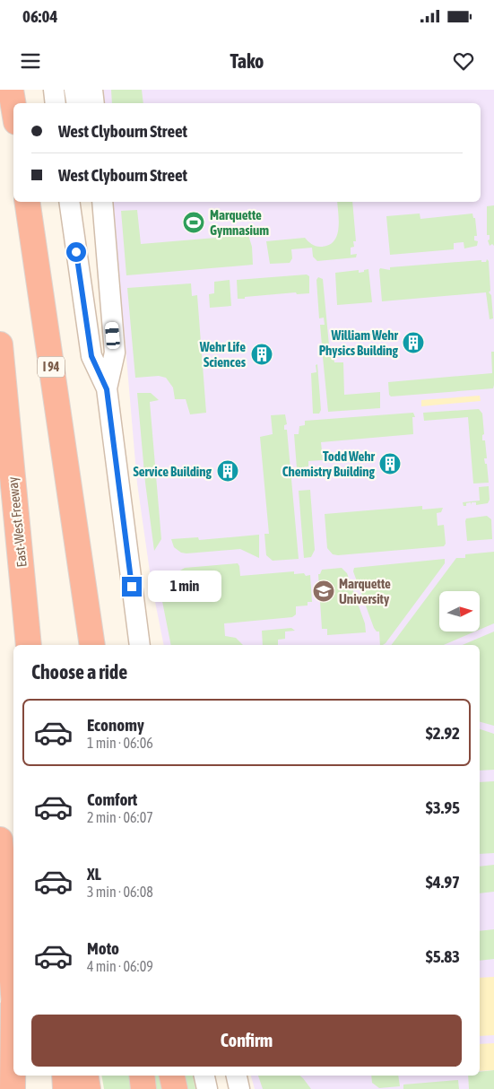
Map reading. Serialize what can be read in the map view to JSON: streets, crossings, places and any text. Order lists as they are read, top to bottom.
{
  "streets": {
    "highway": ["I 94", "East-West Freeway"]
  },
  "places": {
    "sports": ["Marquette Gymnasium"],
    "building": [
      "William Wehr Physics Building",
      "Wehr Life Sciences",
      "Todd Wehr Chemistry Building",
      "Service Building"
    ],
    "school or university": ["Marquette University"]
  },
  "north": "right",
  "page": {
    "status": "06:04",
    "header": "Tako",
    "banner": ["West Clybourn Street", "West Clybourn Street"],
    "bubble": "1 min",
    "heading": "Choose a ride",
    "list": [
      {
        "name": "Economy",
        "note": "1 min · 06:06",
        "value": "$2.92"
      },
      {
        "name": "Comfort",
        "note": "2 min · 06:07",
        "value": "$3.95"
      },
      {
        "name": "XL",
        "note": "3 min · 06:08",
        "value": "$4.97"
      },
      {
        "name": "Moto",
        "note": "4 min · 06:09",
        "value": "$5.83"
      }
    ],
    "buttons": "Confirm"
  }
}
